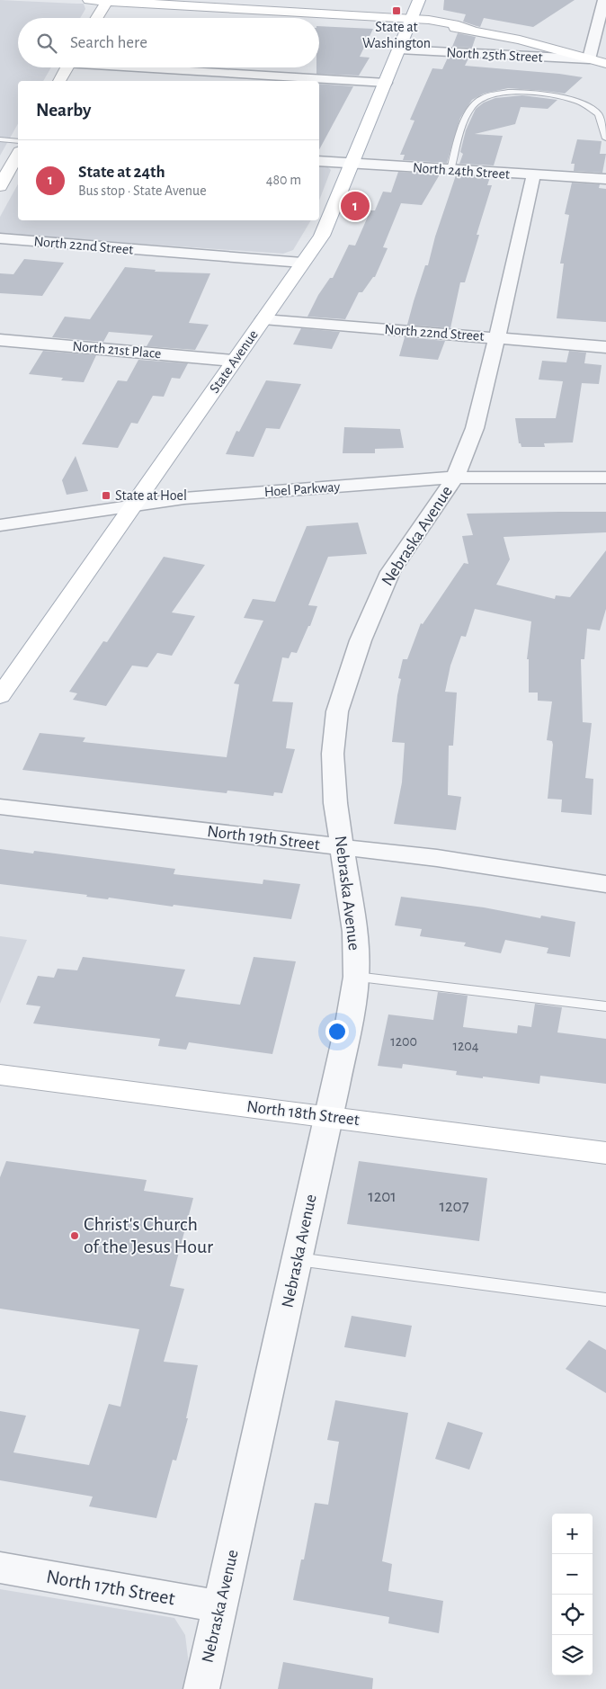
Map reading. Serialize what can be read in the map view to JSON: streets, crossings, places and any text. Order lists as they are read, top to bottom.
{
  "streets": {
    "main road": ["State Avenue", "North 18th Street"],
    "street": [
      "North 25th Street",
      "North 24th Street",
      "North 22nd Street",
      "North 21st Place",
      "Hoel Parkway",
      "Nebraska Avenue",
      "North 19th Street",
      "North 17th Street"
    ]
  },
  "crossings": [
    ["North 25th Street", "State Avenue"],
    ["North 24th Street", "State Avenue"],
    ["North 24th Street", "Nebraska Avenue"],
    ["North 22nd Street", "State Avenue"],
    ["North 22nd Street", "Nebraska Avenue"],
    ["North 21st Place", "State Avenue"],
    ["State Avenue", "Hoel Parkway"],
    ["Hoel Parkway", "Nebraska Avenue"],
    ["Nebraska Avenue", "North 19th Street"],
    ["Nebraska Avenue", "North 18th Street"],
    ["Nebraska Avenue", "North 17th Street"]
  ],
  "places": {
    "transit": ["State at Washington", "State at Hoel"],
    "other": ["Christ's Church of the Jesus Hour"]
  },
  "house_numbers": [
    "1200",
    "1204",
    "1201",
    "1207"
  ],
  "page": {
    "search": "Search here",
    "heading": "Nearby",
    "list": [
      {
        "mark": "1",
        "name": "State at 24th",
        "note": "Bus stop · State Avenue",
        "value": "480 m"
      }
    ],
    "pins": "1",
    "map_buttons": ["+", "−"]
  }
}
